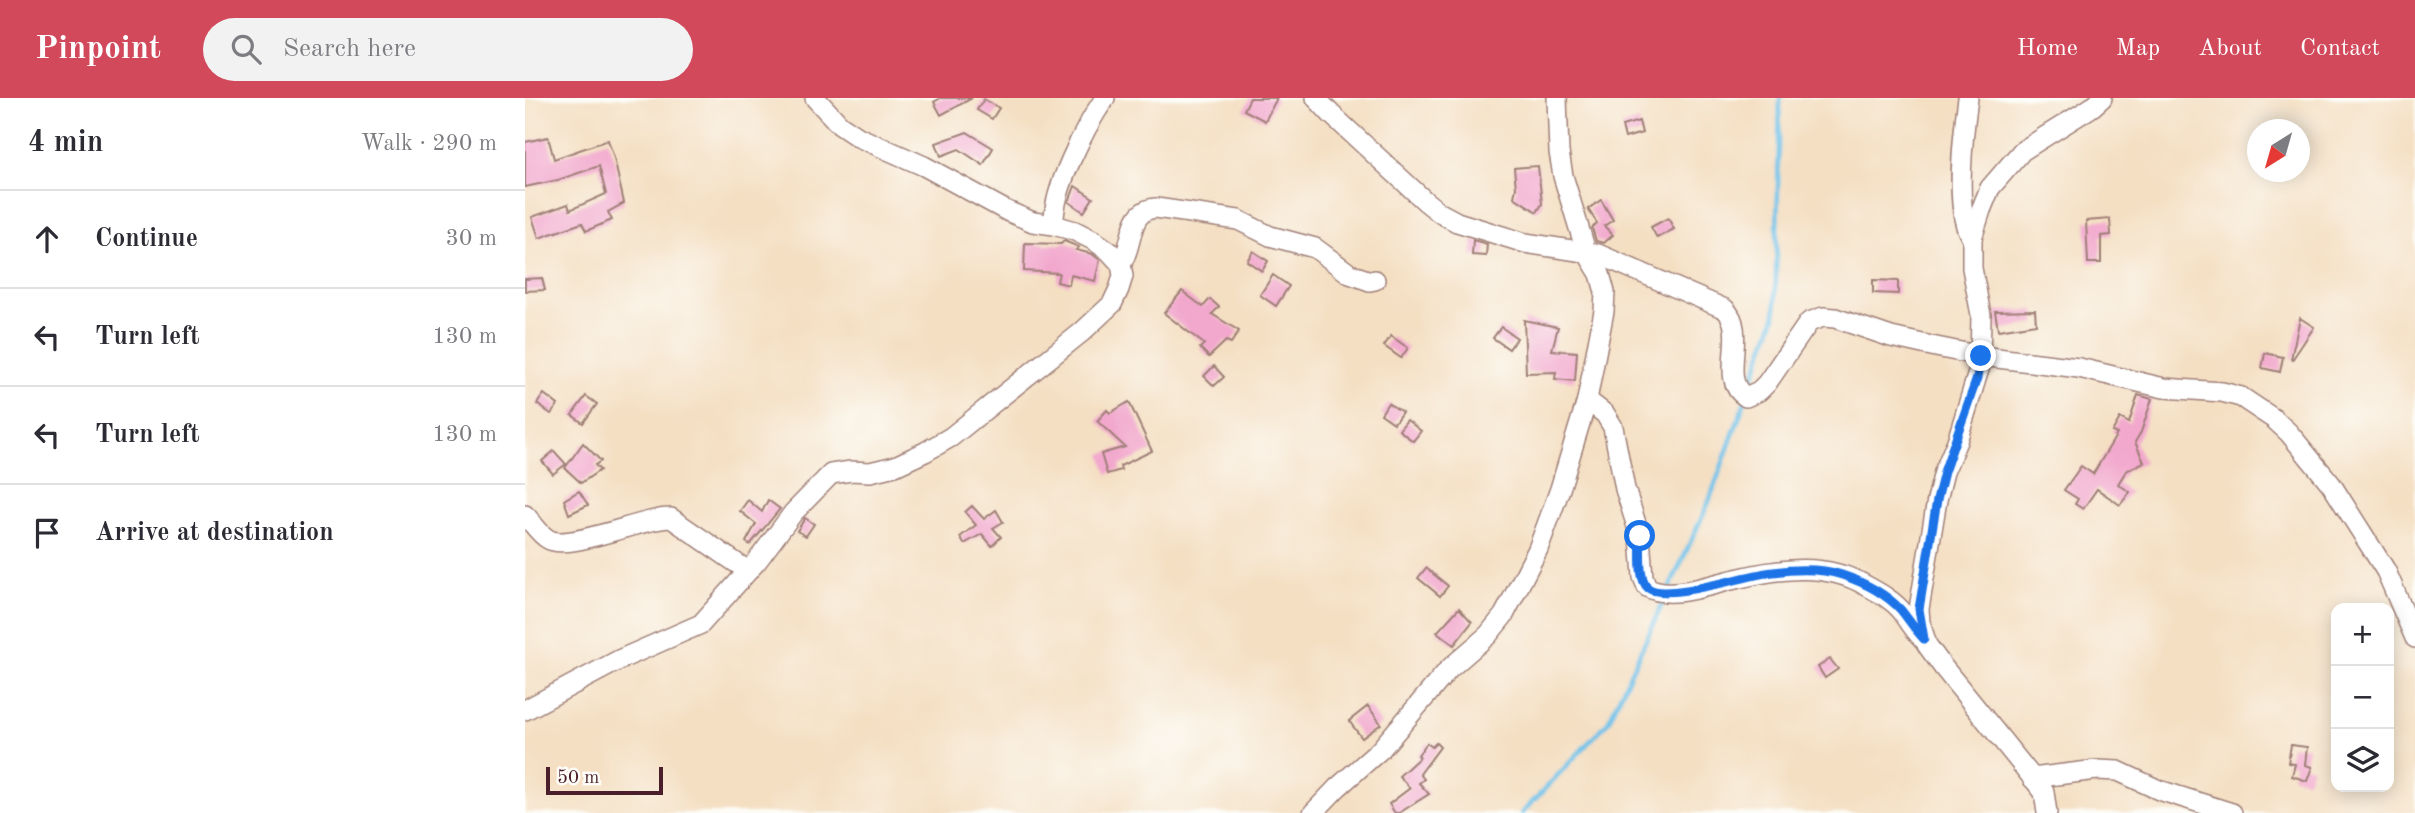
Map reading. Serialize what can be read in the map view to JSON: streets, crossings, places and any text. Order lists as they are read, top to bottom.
{
  "scale_bar": "50 m",
  "north": "bottom left",
  "page": {
    "header": "Pinpoint",
    "search": "Search here",
    "nav": [
      "Home",
      "Map",
      "About",
      "Contact"
    ],
    "heading": ["4 min", "Walk · 290 m"],
    "list": [
      ["Continue", "30 m"],
      ["Turn left", "130 m"],
      ["Turn left", "130 m"],
      "Arrive at destination"
    ],
    "map_buttons": ["+", "−"],
    "scale": "50 m"
  }
}
